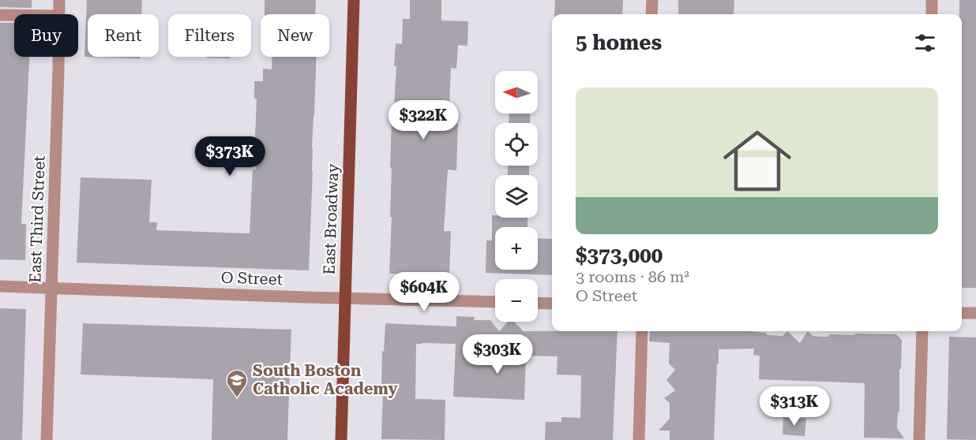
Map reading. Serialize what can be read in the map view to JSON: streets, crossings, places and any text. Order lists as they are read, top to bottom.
{
  "streets": {
    "main road": ["East Broadway"],
    "street": ["East Third Street", "O Street"]
  },
  "crossings": [
    ["East Third Street", "O Street"],
    ["East Broadway", "O Street"]
  ],
  "places": {
    "school or university": ["South Boston Catholic Academy"]
  },
  "north": "left",
  "page": {
    "chip": [
      "Buy",
      "Rent",
      "Filters",
      "New"
    ],
    "heading": "5 homes",
    "map_buttons": ["+", "−"],
    "list": [
      {
        "name": "$373,000",
        "note": "3 rooms · 86 m² · O Street"
      }
    ],
    "price": [
      "$322K",
      "$373K",
      "$604K",
      "$303K",
      "$313K"
    ]
  }
}
